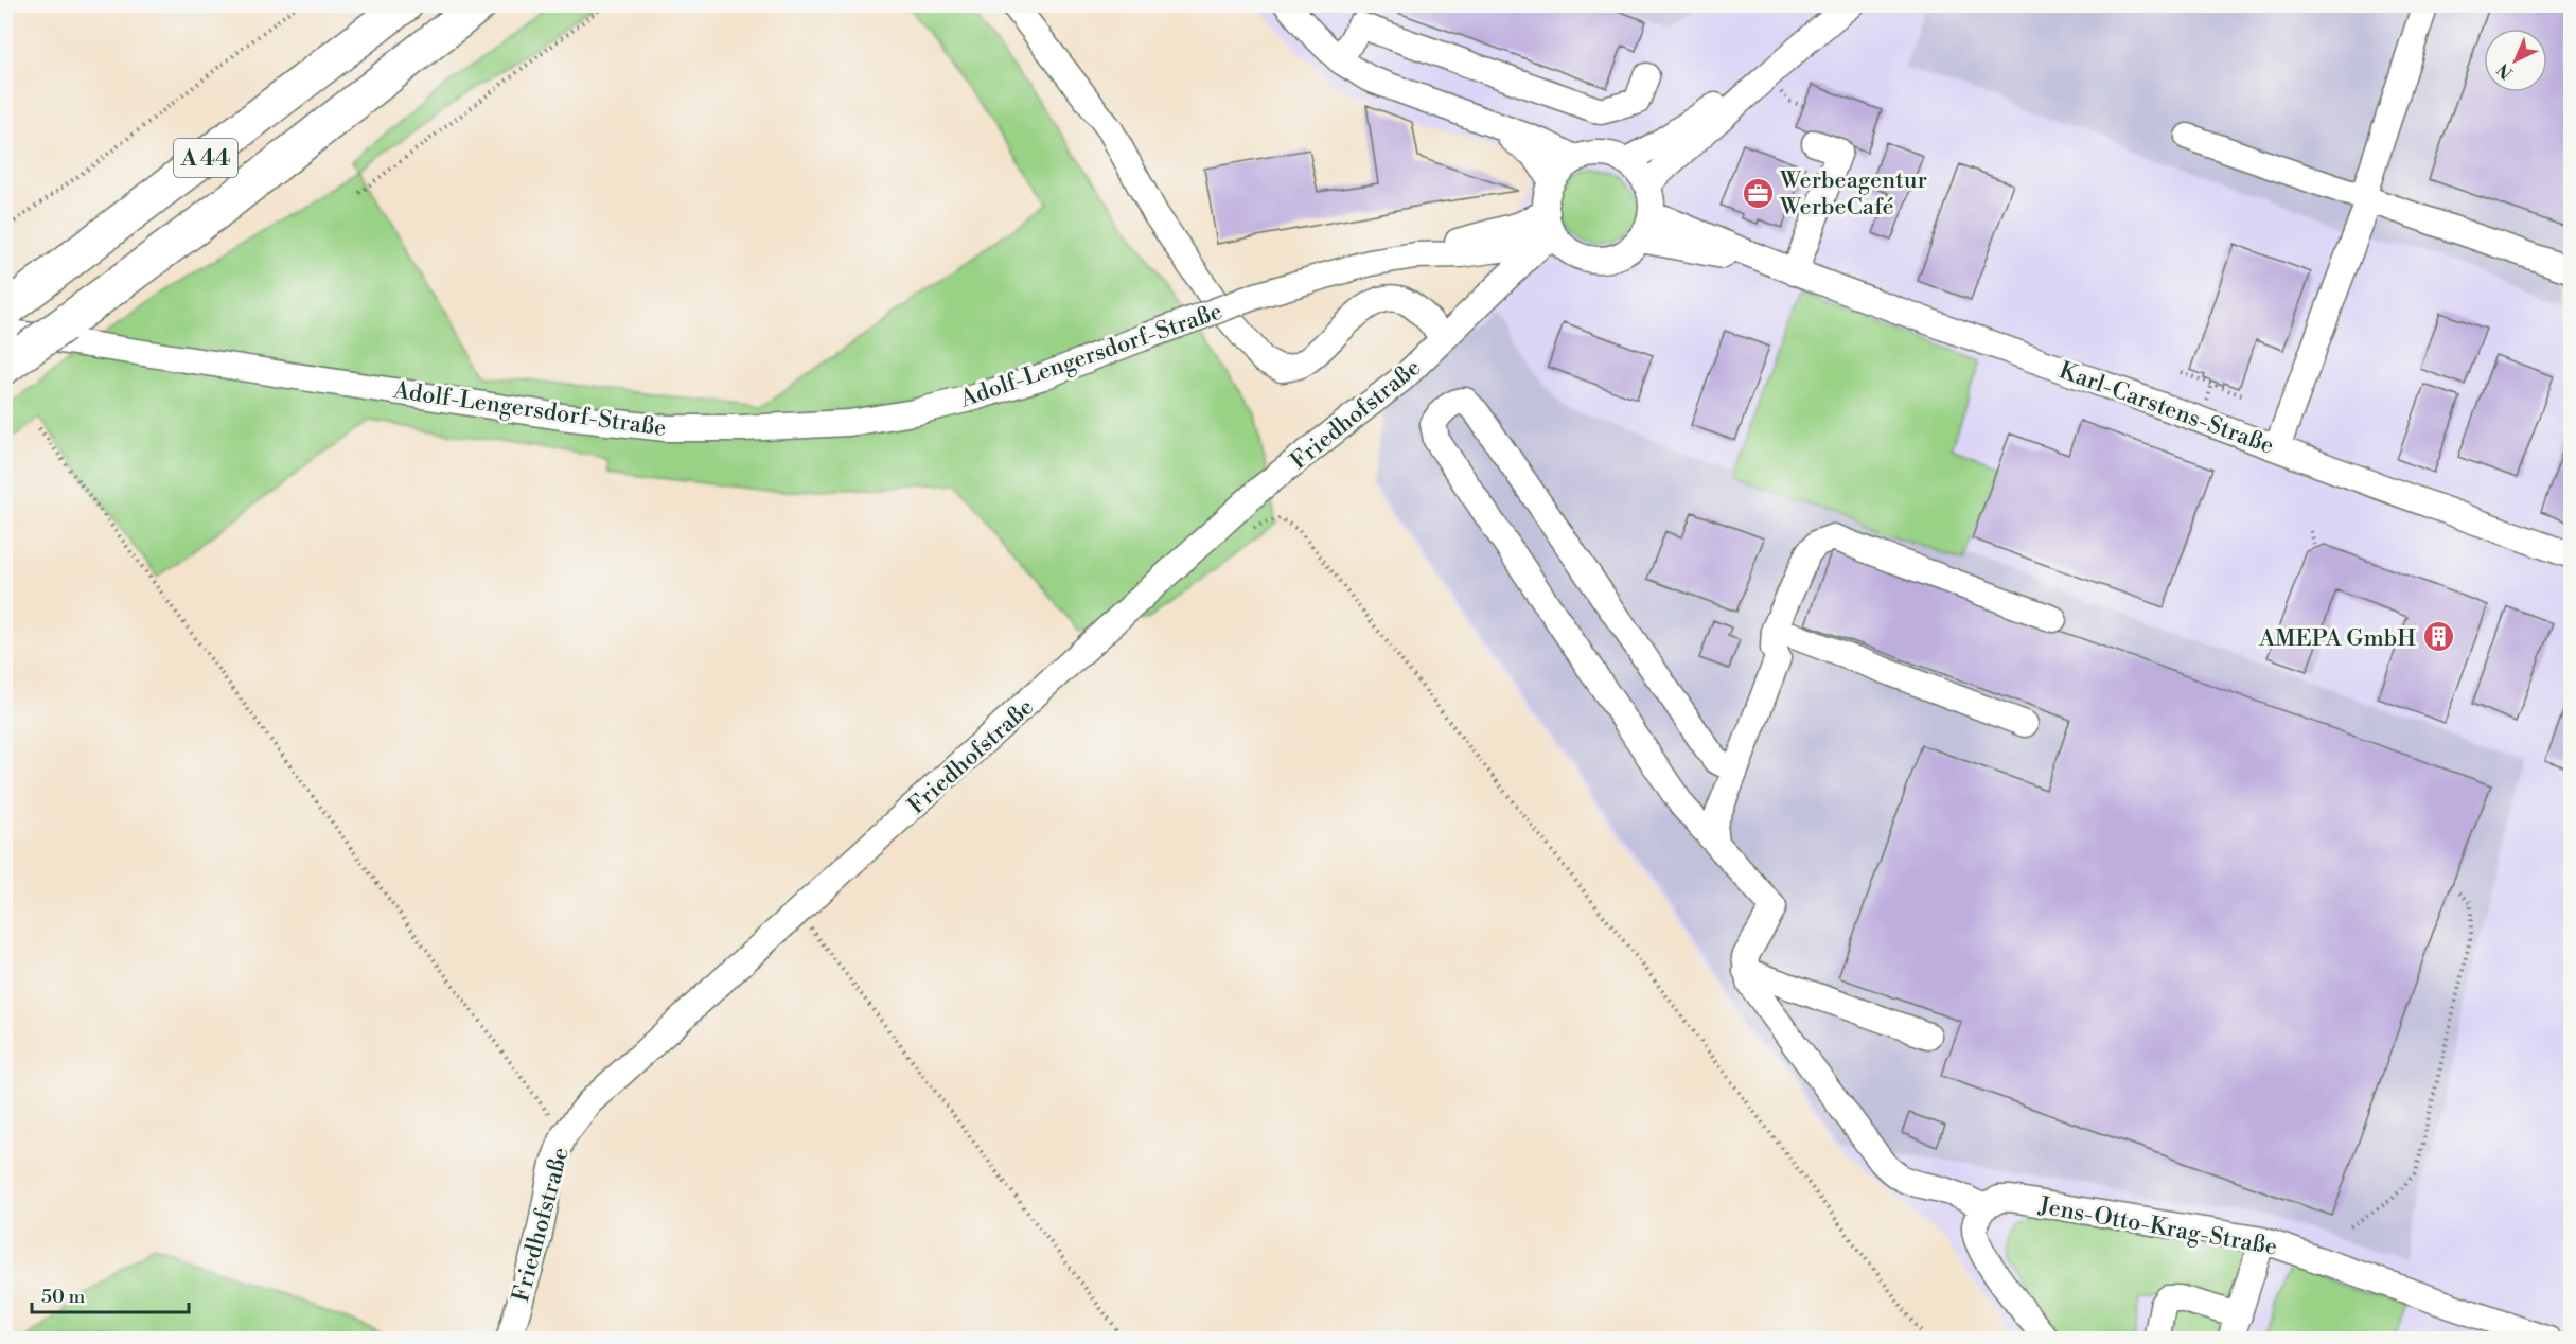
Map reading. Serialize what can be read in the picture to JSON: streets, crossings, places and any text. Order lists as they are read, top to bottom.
{
  "streets": {
    "highway": ["A 44"],
    "street": [
      "Adolf-Lengersdorf-Straße",
      "Karl-Carstens-Straße",
      "Friedhofstraße",
      "Jens-Otto-Krag-Straße"
    ]
  },
  "crossings": [
    ["A 44", "Adolf-Lengersdorf-Straße"],
    ["Adolf-Lengersdorf-Straße", "Karl-Carstens-Straße"],
    ["Adolf-Lengersdorf-Straße", "Friedhofstraße"],
    ["Karl-Carstens-Straße", "Friedhofstraße"]
  ],
  "places": {
    "office": ["Werbeagentur WerbeCafé"],
    "building": ["AMEPA GmbH"]
  },
  "scale_bar": "50 m",
  "north": "bottom left"
}
